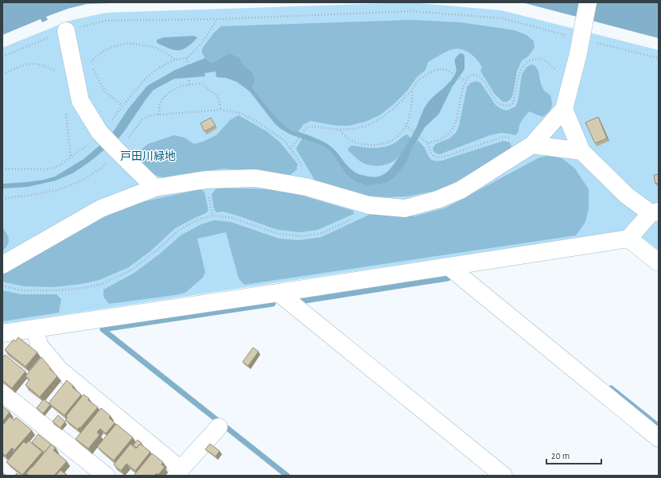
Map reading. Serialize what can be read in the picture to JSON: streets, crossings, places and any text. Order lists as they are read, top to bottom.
{
  "parks": ["戸田川緑地"],
  "scale_bar": "20 m"
}
